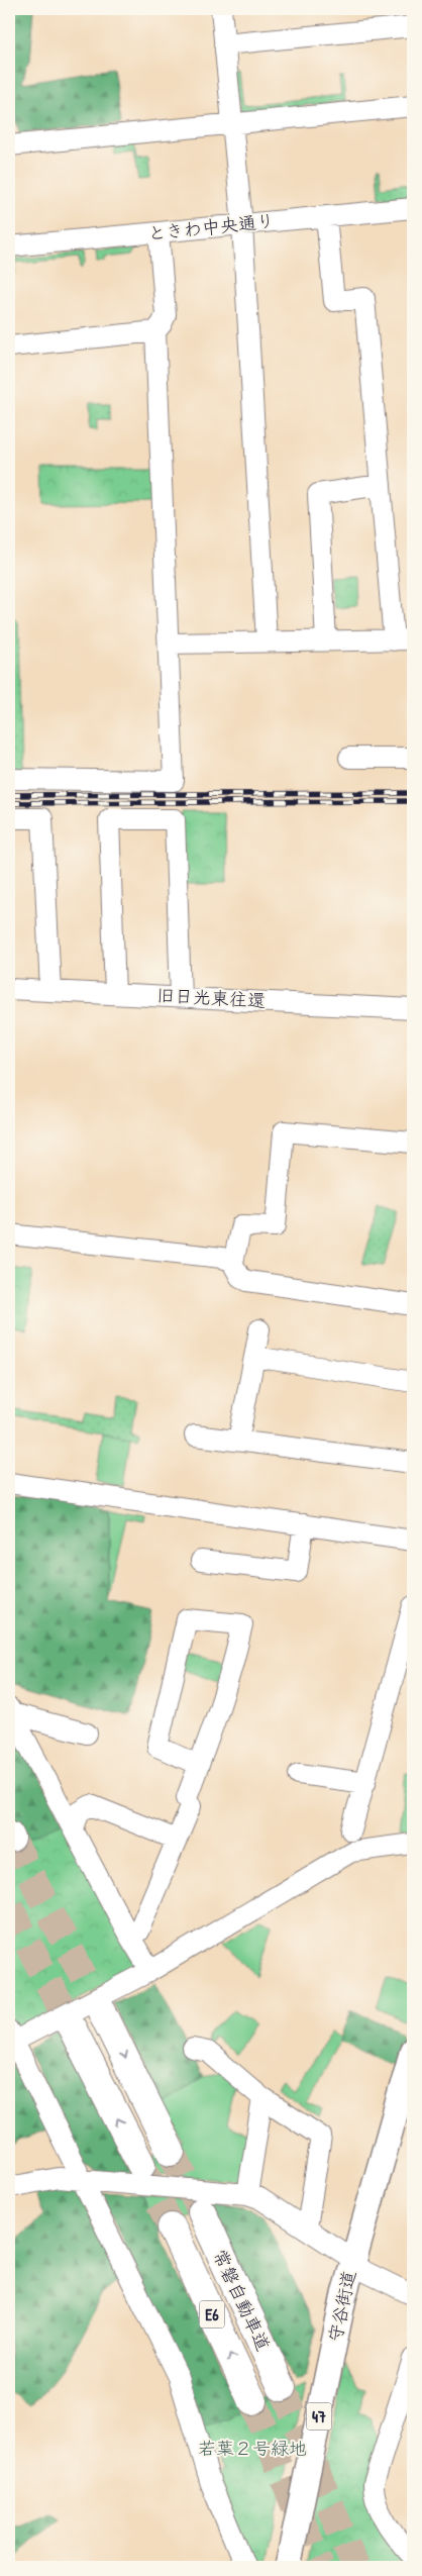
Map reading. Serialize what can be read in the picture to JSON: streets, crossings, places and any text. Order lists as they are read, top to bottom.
{
  "streets": {
    "highway": ["常磐自動車道", "E6"],
    "main road": ["守谷街道", "47"],
    "street": ["ときわ中央通り", "旧日光東往還"]
  },
  "parks": ["若葉２号緑地"]
}
